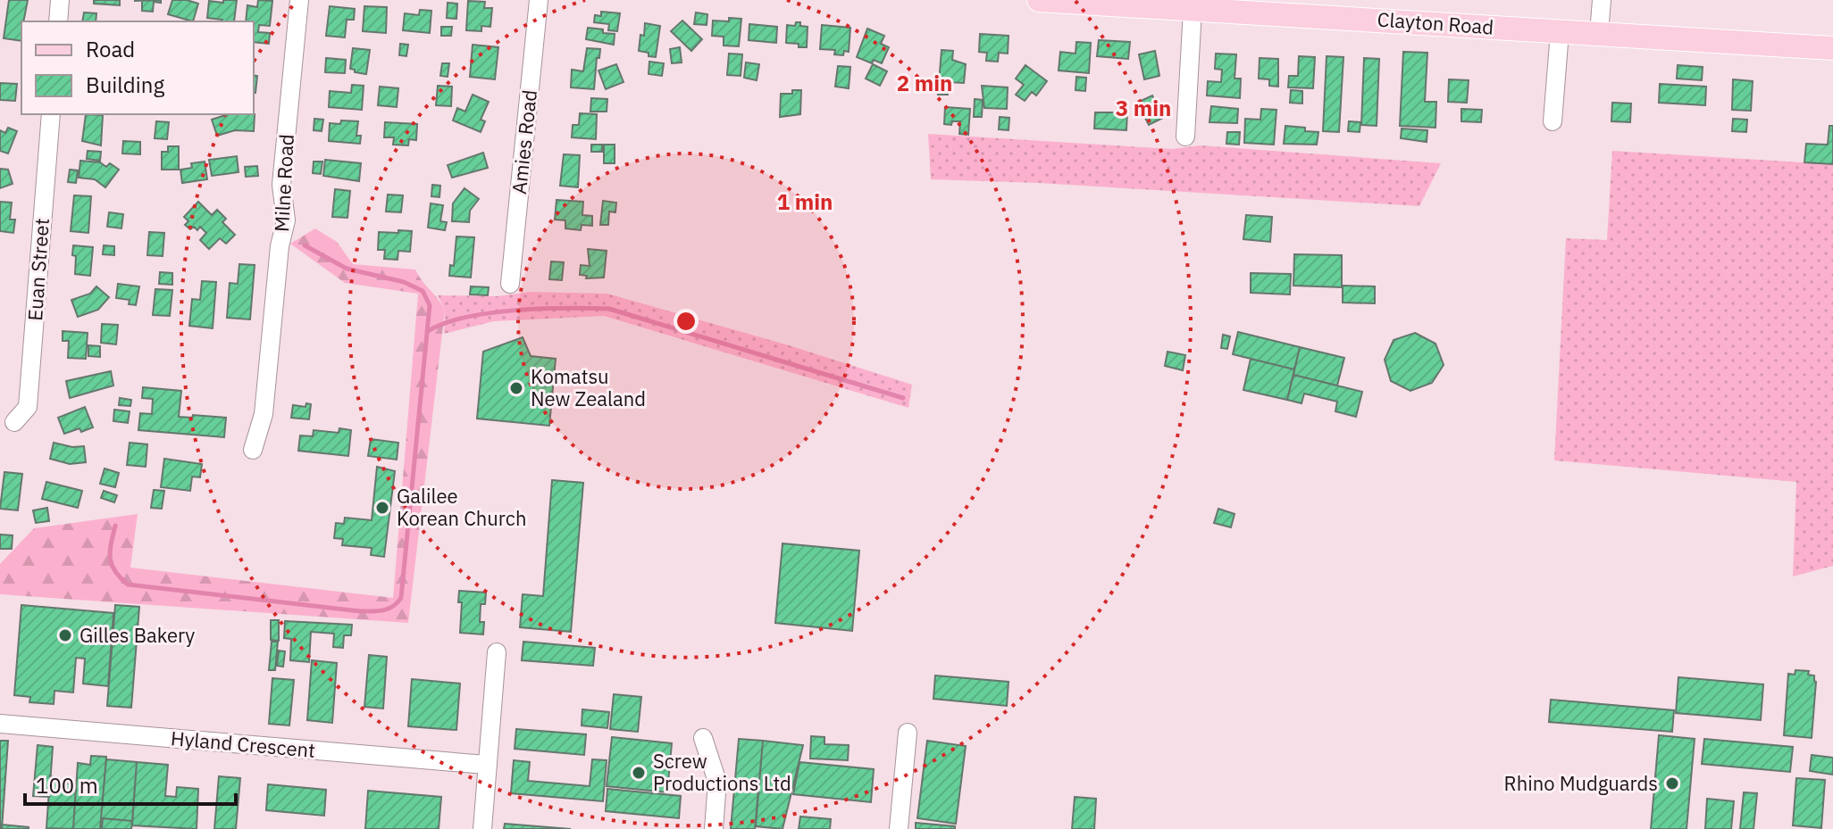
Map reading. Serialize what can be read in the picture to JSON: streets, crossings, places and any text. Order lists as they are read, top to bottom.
{
  "streets": {
    "main road": ["Clayton Road"],
    "street": [
      "Amies Road",
      "Milne Road",
      "Euan Street",
      "Hyland Crescent"
    ]
  },
  "places": [
    "Komatsu New Zealand",
    "Galilee Korean Church",
    "Gilles Bakery",
    "Screw Productions Ltd",
    "Rhino Mudguards"
  ],
  "legend": ["Road", "Building"],
  "scale_bar": "100 m",
  "rings": ["2 min", "3 min", "1 min"]
}
